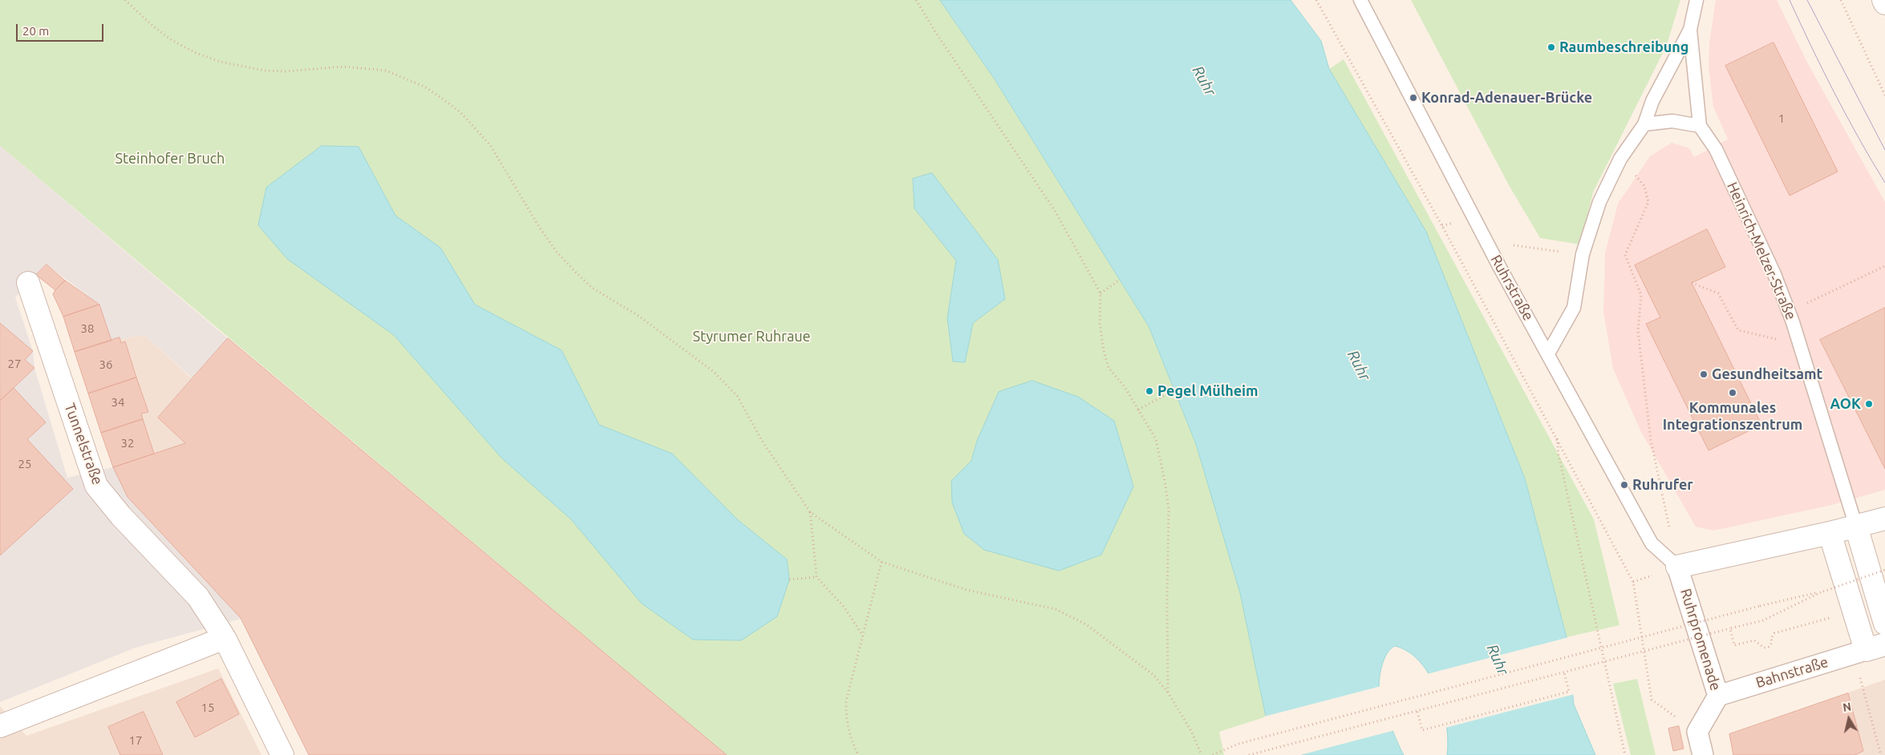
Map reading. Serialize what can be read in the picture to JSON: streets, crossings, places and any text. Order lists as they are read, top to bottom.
{
  "streets": {
    "street": ["Tunnelstraße", "Ruhrpromenade", "Bahnstraße"],
    "lane": ["Heinrich-Melzer-Straße", "Ruhrstraße"]
  },
  "crossings": [
    ["Ruhrstraße", "Ruhrpromenade"],
    ["Ruhrpromenade", "Bahnstraße"]
  ],
  "water": ["Ruhr"],
  "parks": ["Steinhofer Bruch", "Styrumer Ruhraue"],
  "places": [
    "Raumbeschreibung",
    "Konrad-Adenauer-Brücke",
    "Gesundheitsamt",
    "Pegel Mülheim",
    "Kommunales Integrationszentrum",
    "AOK",
    "Ruhrufer"
  ],
  "house_numbers": [
    "1",
    "38",
    "27",
    "36",
    "34",
    "32",
    "25",
    "15",
    "17"
  ],
  "scale_bar": "20 m",
  "north": "top"
}
